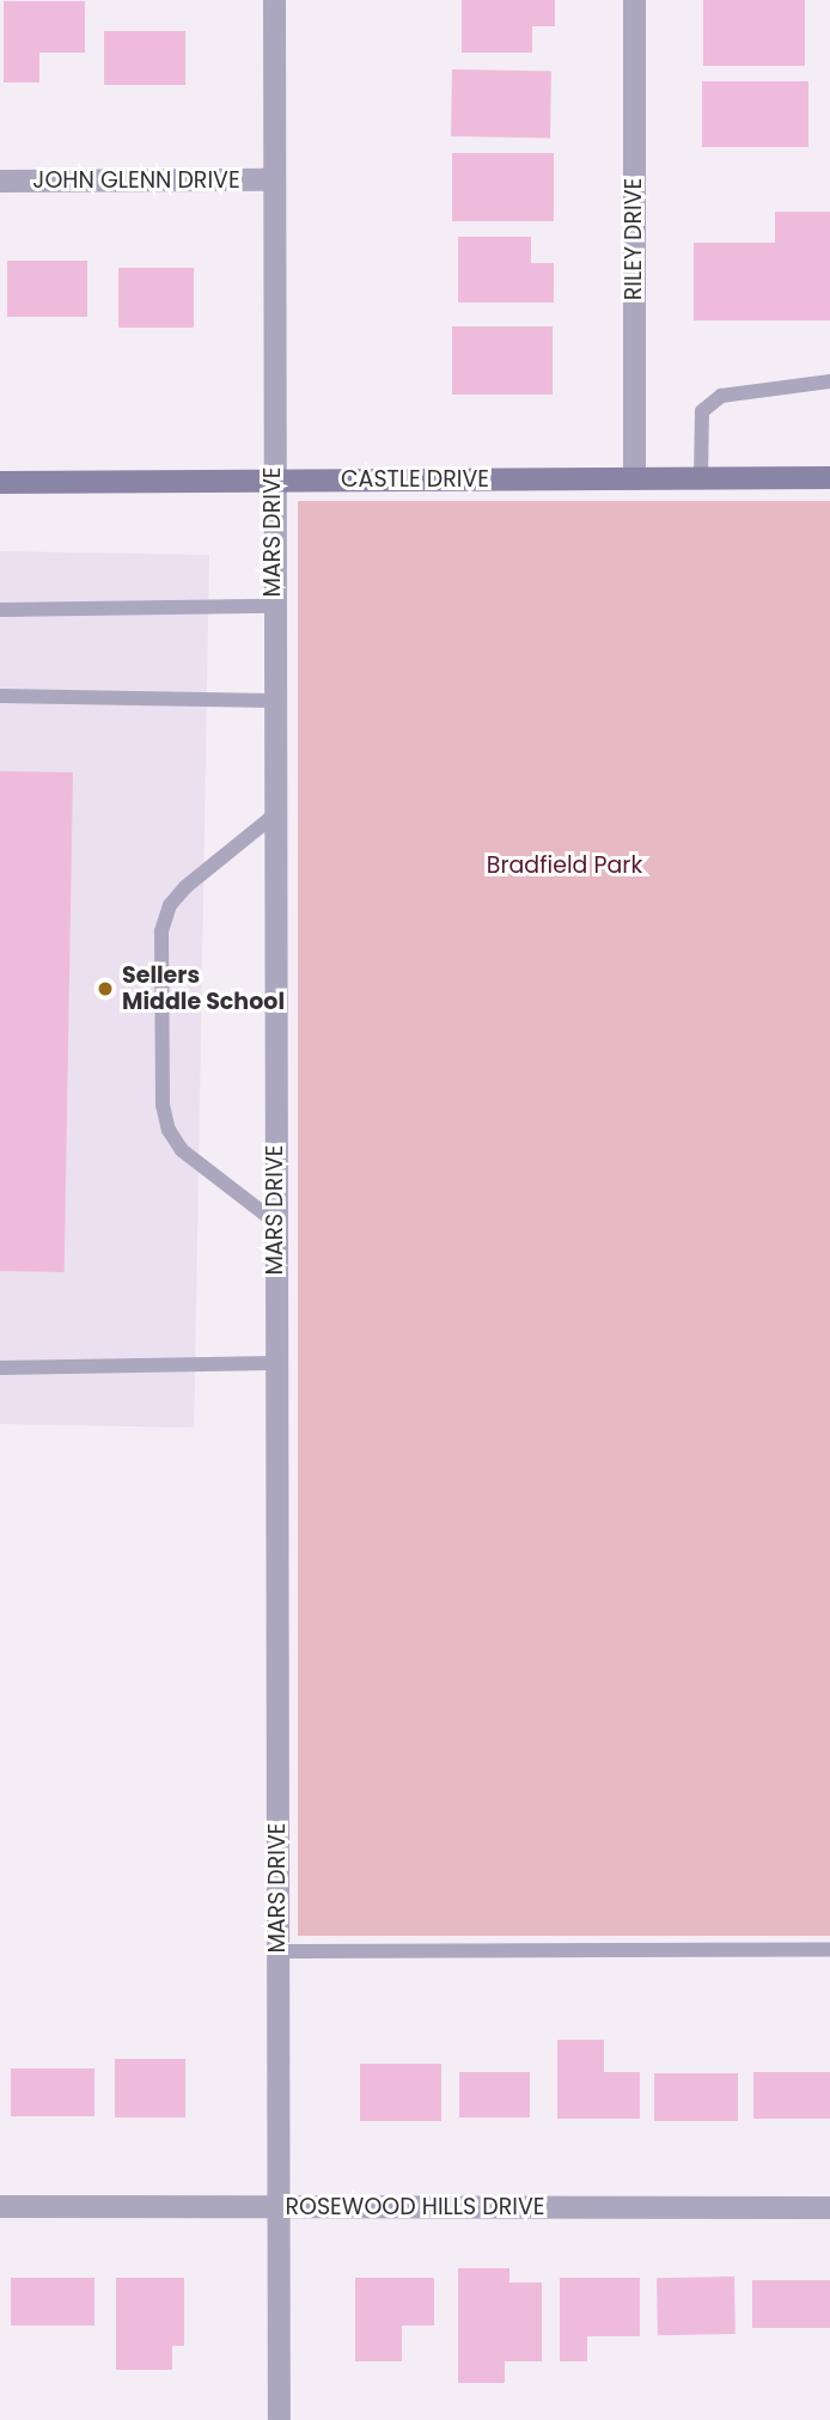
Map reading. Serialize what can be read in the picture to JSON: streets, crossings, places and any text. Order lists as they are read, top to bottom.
{
  "streets": {
    "main road": ["CASTLE DRIVE"],
    "street": [
      "JOHN GLENN DRIVE",
      "RILEY DRIVE",
      "MARS DRIVE",
      "ROSEWOOD HILLS DRIVE"
    ]
  },
  "crossings": [
    ["JOHN GLENN DRIVE", "MARS DRIVE"],
    ["RILEY DRIVE", "CASTLE DRIVE"],
    ["CASTLE DRIVE", "MARS DRIVE"],
    ["MARS DRIVE", "ROSEWOOD HILLS DRIVE"]
  ],
  "parks": ["Bradfield Park"],
  "places": ["Sellers Middle School"]
}
